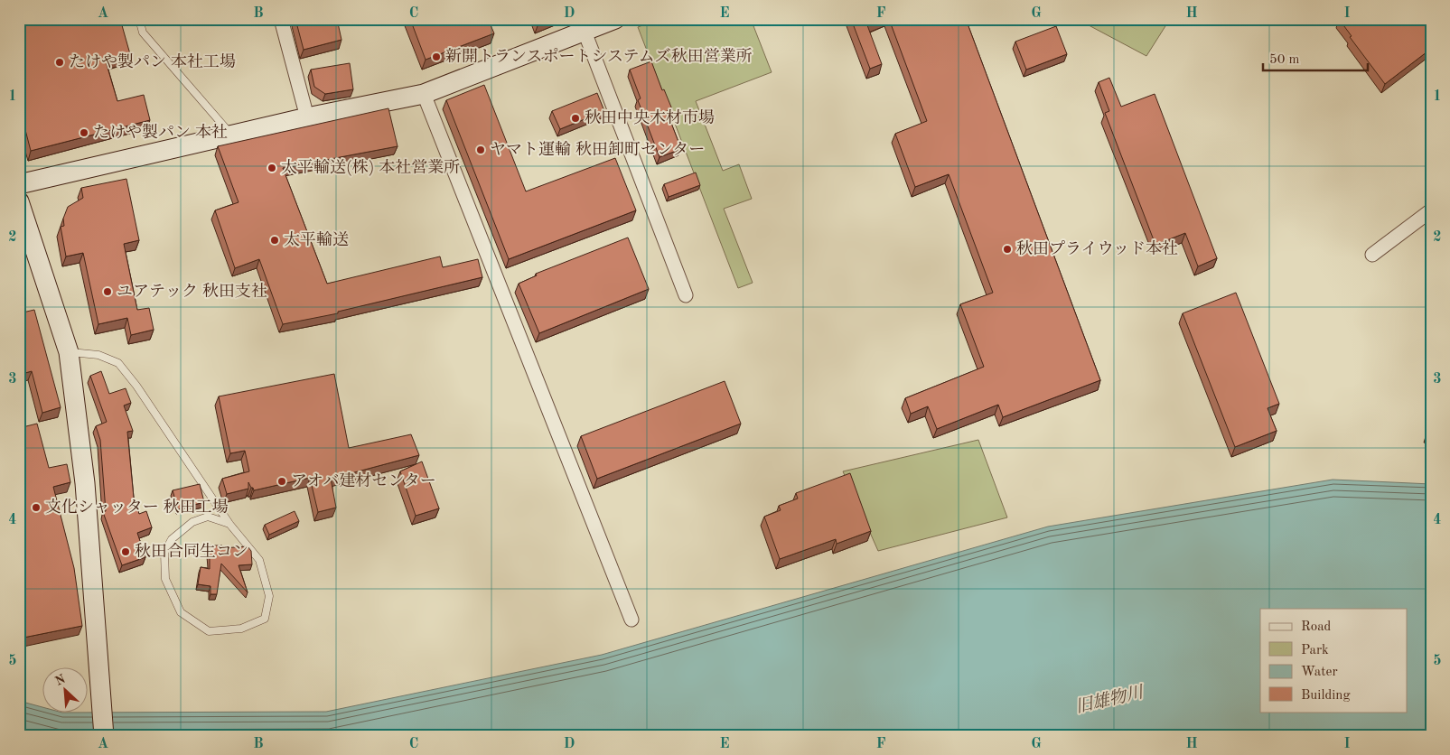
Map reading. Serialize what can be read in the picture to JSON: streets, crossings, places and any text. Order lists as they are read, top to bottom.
{
  "water": ["旧雄物川"],
  "places": [
    "新開トランスポートシステムズ秋田営業所",
    "たけや製パン 本社工場",
    "秋田中央木材市場",
    "たけや製パン 本社",
    "ヤマト運輸 秋田卸町センター",
    "太平輸送(株) 本社営業所",
    "太平輸送",
    "秋田プライウッド本社",
    "ユアテック 秋田支社",
    "アオバ建材センター",
    "文化シャッター 秋田工場",
    "秋田合同生コン"
  ],
  "legend": [
    "Road",
    "Park",
    "Water",
    "Building"
  ],
  "scale_bar": "50 m",
  "north": "top left",
  "grid": {
    "columns": [
      "A",
      "B",
      "C",
      "D",
      "E",
      "F",
      "G",
      "H",
      "I"
    ],
    "rows": [
      "1",
      "2",
      "3",
      "4",
      "5"
    ]
  }
}
